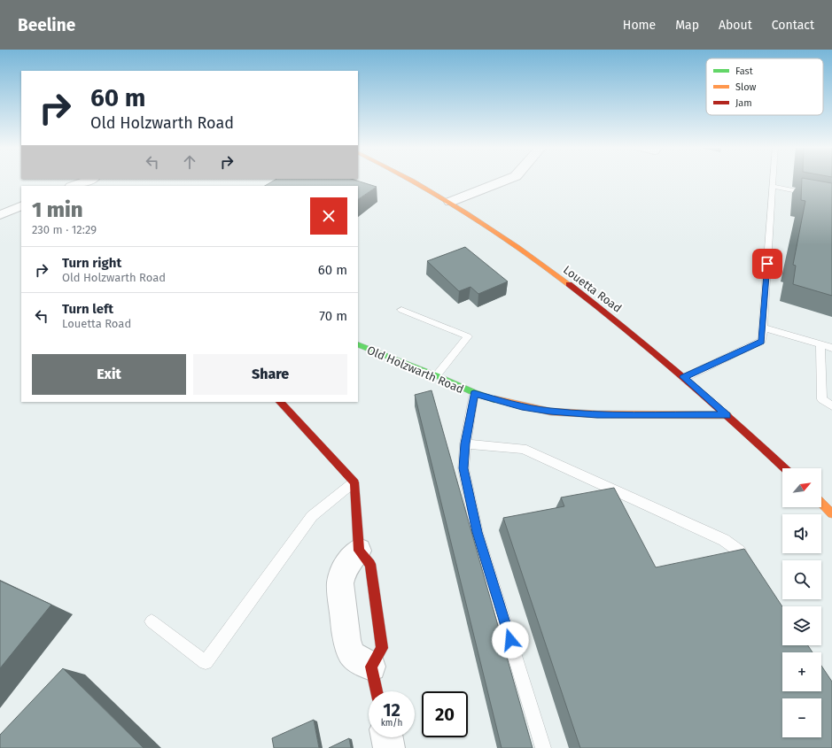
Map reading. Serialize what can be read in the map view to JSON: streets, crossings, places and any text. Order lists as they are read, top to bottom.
{
  "streets": {
    "main road": ["Louetta Road", "Old Holzwarth Road"]
  },
  "crossings": [
    ["Louetta Road", "Old Holzwarth Road"]
  ],
  "legend": ["Fast", "Slow", "Jam"],
  "north": "top right",
  "page": {
    "header": "Beeline",
    "nav": [
      "Home",
      "Map",
      "About",
      "Contact"
    ],
    "turn": ["60 m", "Old Holzwarth Road"],
    "heading": ["1 min", "230 m · 12:29"],
    "list": [
      {
        "name": "Turn right",
        "note": "Old Holzwarth Road",
        "value": "60 m"
      },
      {
        "name": "Turn left",
        "note": "Louetta Road",
        "value": "70 m"
      }
    ],
    "buttons": ["Exit", "Share"],
    "map_buttons": ["+", "−"],
    "speed": "12 km/h",
    "limit": "20"
  }
}
